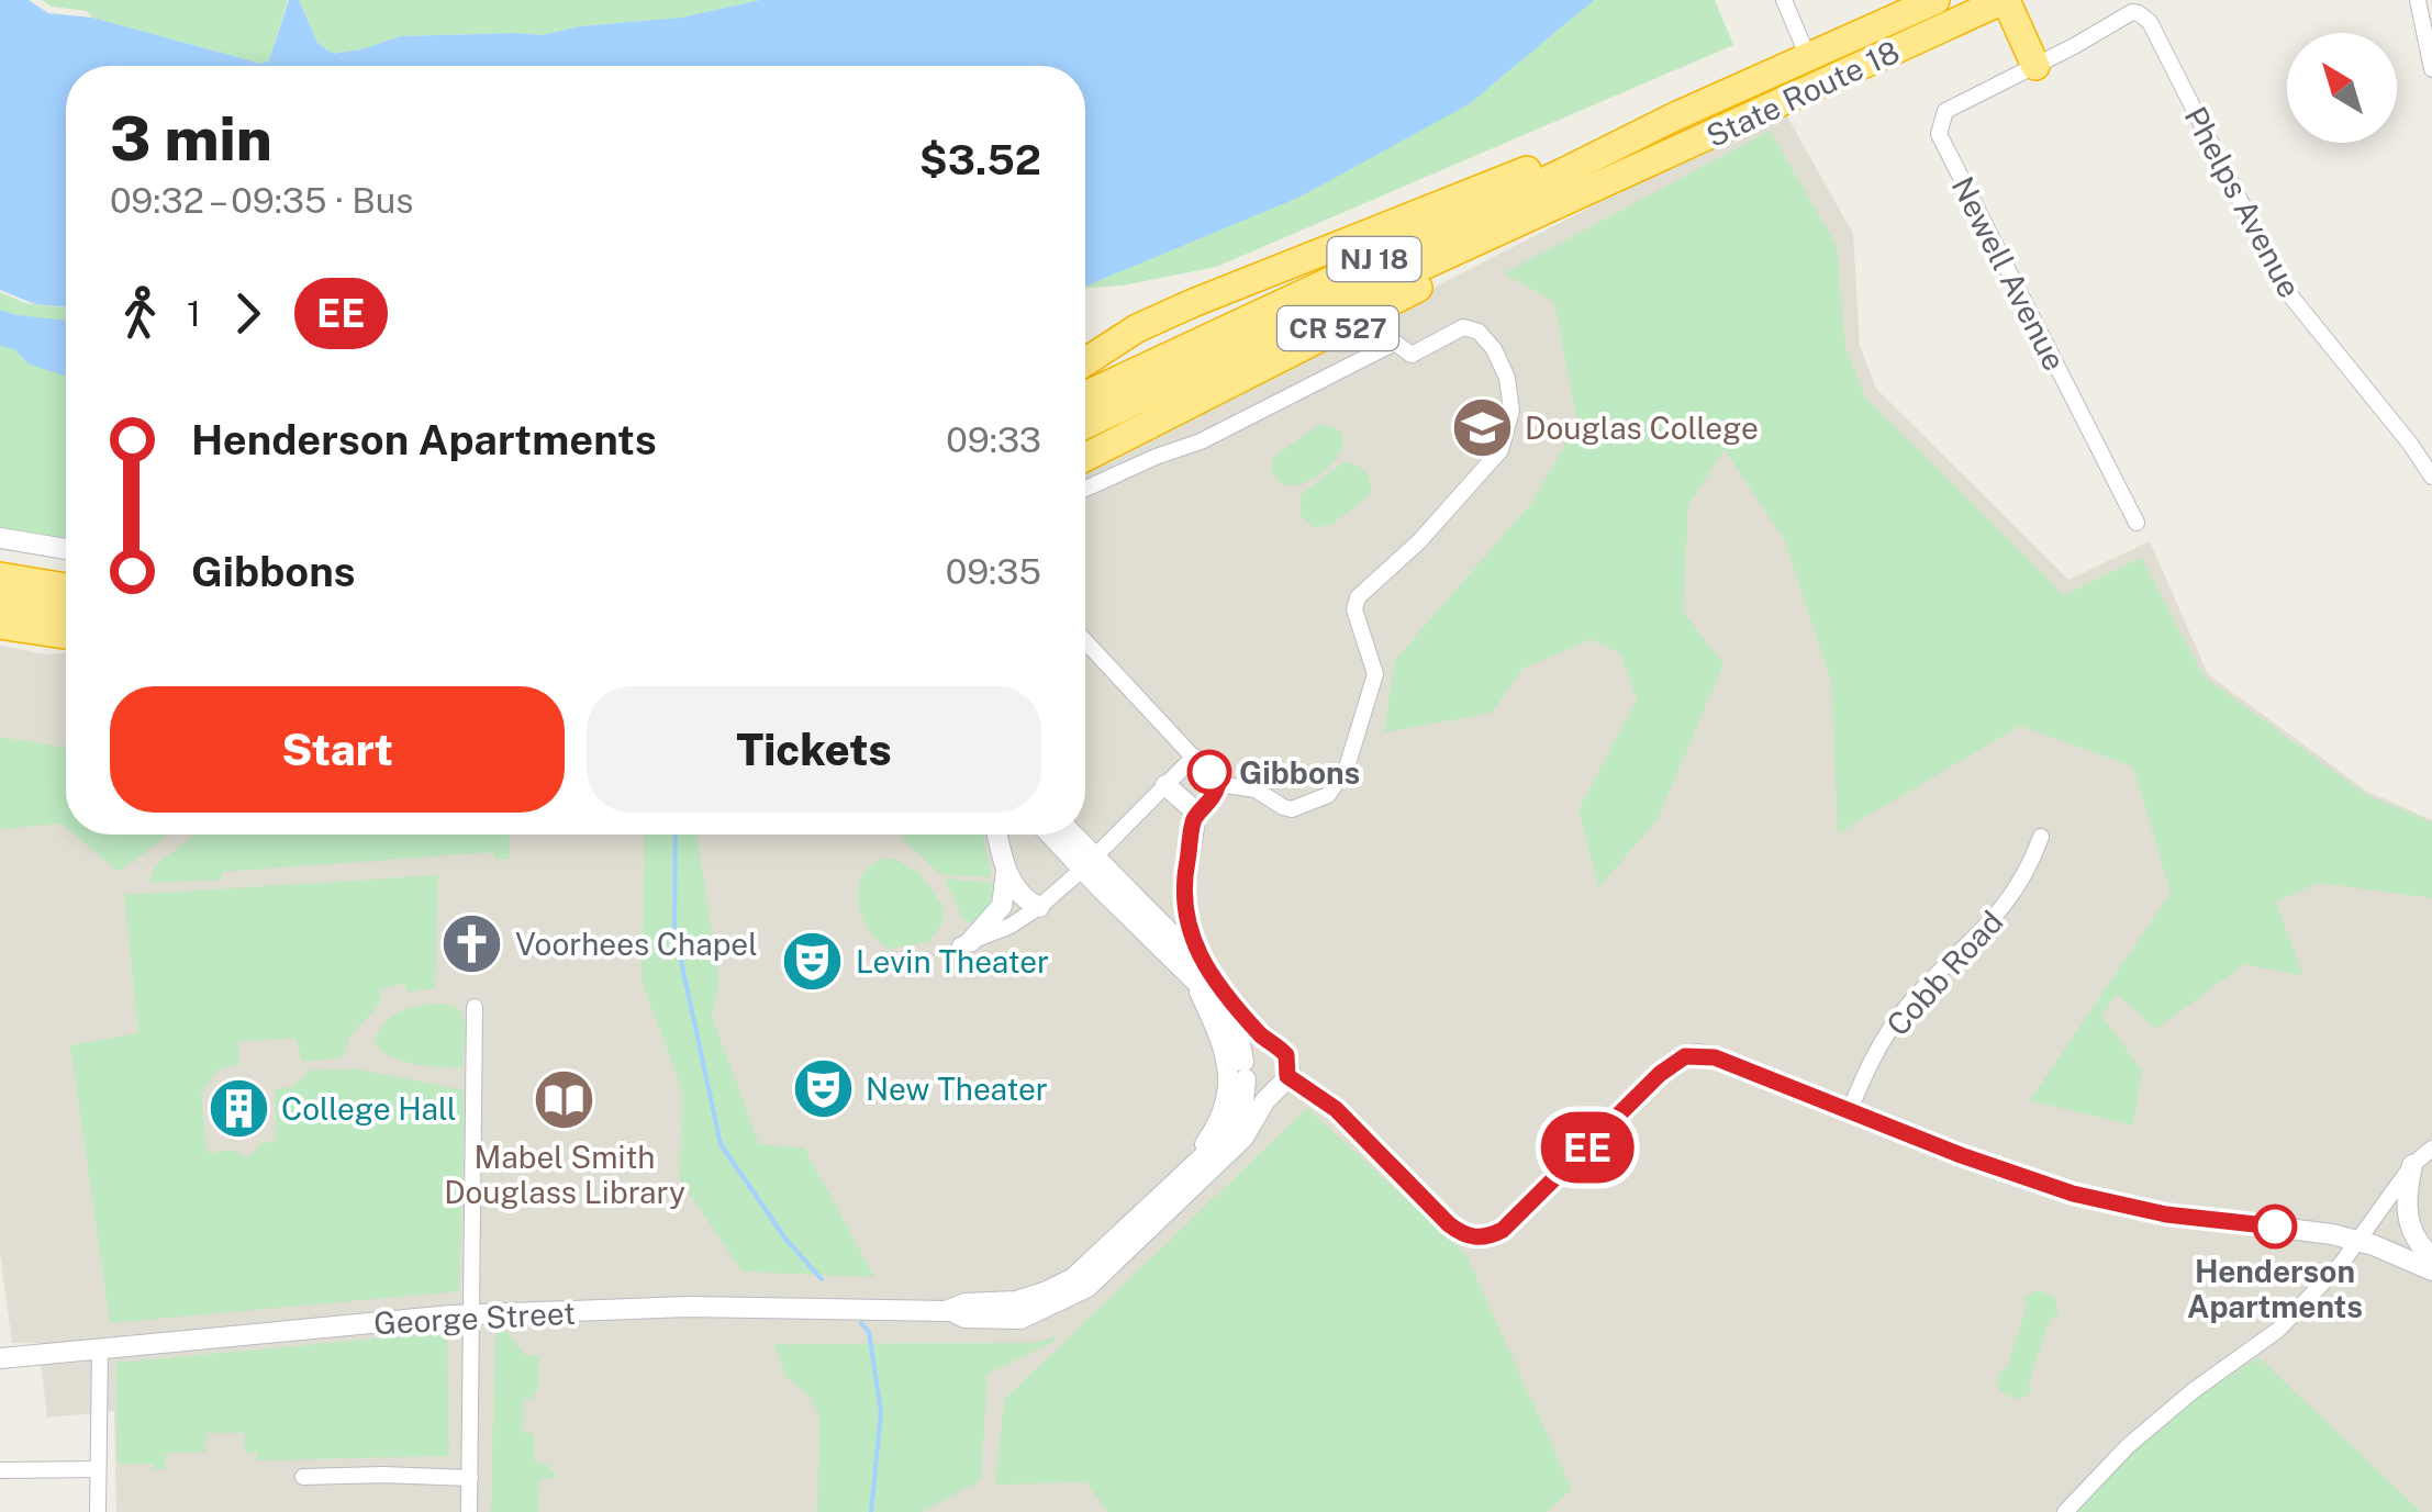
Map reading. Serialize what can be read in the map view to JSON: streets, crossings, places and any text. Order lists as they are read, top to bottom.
{
  "streets": {
    "highway": ["State Route 18", "NJ 18", "CR 527"],
    "main road": ["George Street"],
    "street": ["Phelps Avenue", "Newell Avenue", "Cobb Road"]
  },
  "crossings": [
    ["State Route 18", "NJ 18"],
    ["State Route 18", "CR 527"],
    ["Phelps Avenue", "Newell Avenue"],
    ["NJ 18", "CR 527"]
  ],
  "places": {
    "school or university": ["Douglas College"],
    "other": ["Gibbons", "Henderson Apartments"],
    "church": ["Voorhees Chapel"],
    "theatre": ["Levin Theater", "New Theater"],
    "library": ["Mabel Smith Douglass Library"],
    "building": ["College Hall"]
  },
  "lines": ["bus line EE"],
  "north": "top left",
  "page": {
    "on_map": "EE",
    "heading": ["3 min", "09:32 – 09:35 · Bus", "$3.52"],
    "legs": ["1", "EE"],
    "list": [
      {
        "name": "Henderson Apartments",
        "value": "09:33"
      },
      {
        "name": "Gibbons",
        "value": "09:35"
      }
    ],
    "buttons": ["Start", "Tickets"]
  }
}
